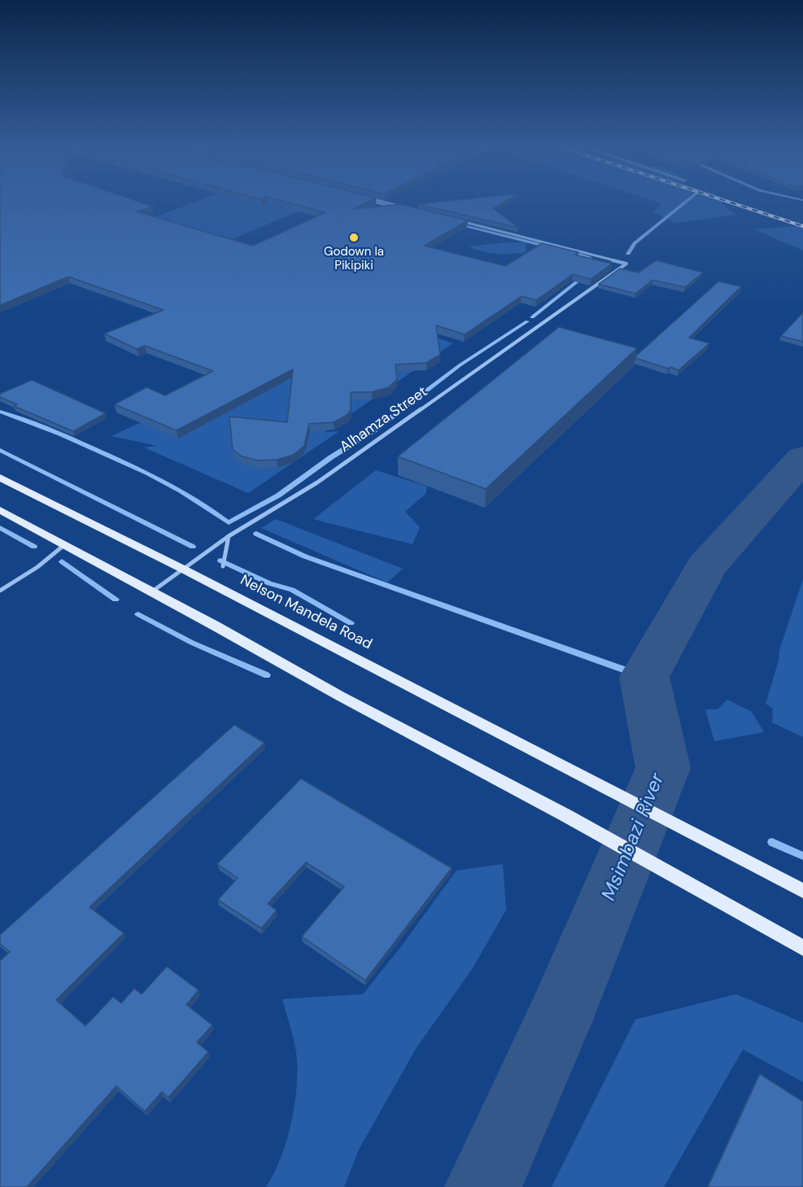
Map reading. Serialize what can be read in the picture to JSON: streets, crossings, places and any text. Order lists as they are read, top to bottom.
{
  "streets": {
    "main road": ["Nelson Mandela Road"],
    "street": ["Alhamza Street"]
  },
  "crossings": [
    ["Alhamza Street", "Nelson Mandela Road"]
  ],
  "water": ["Msimbazi River"],
  "places": ["Godown la Pikipiki"]
}
